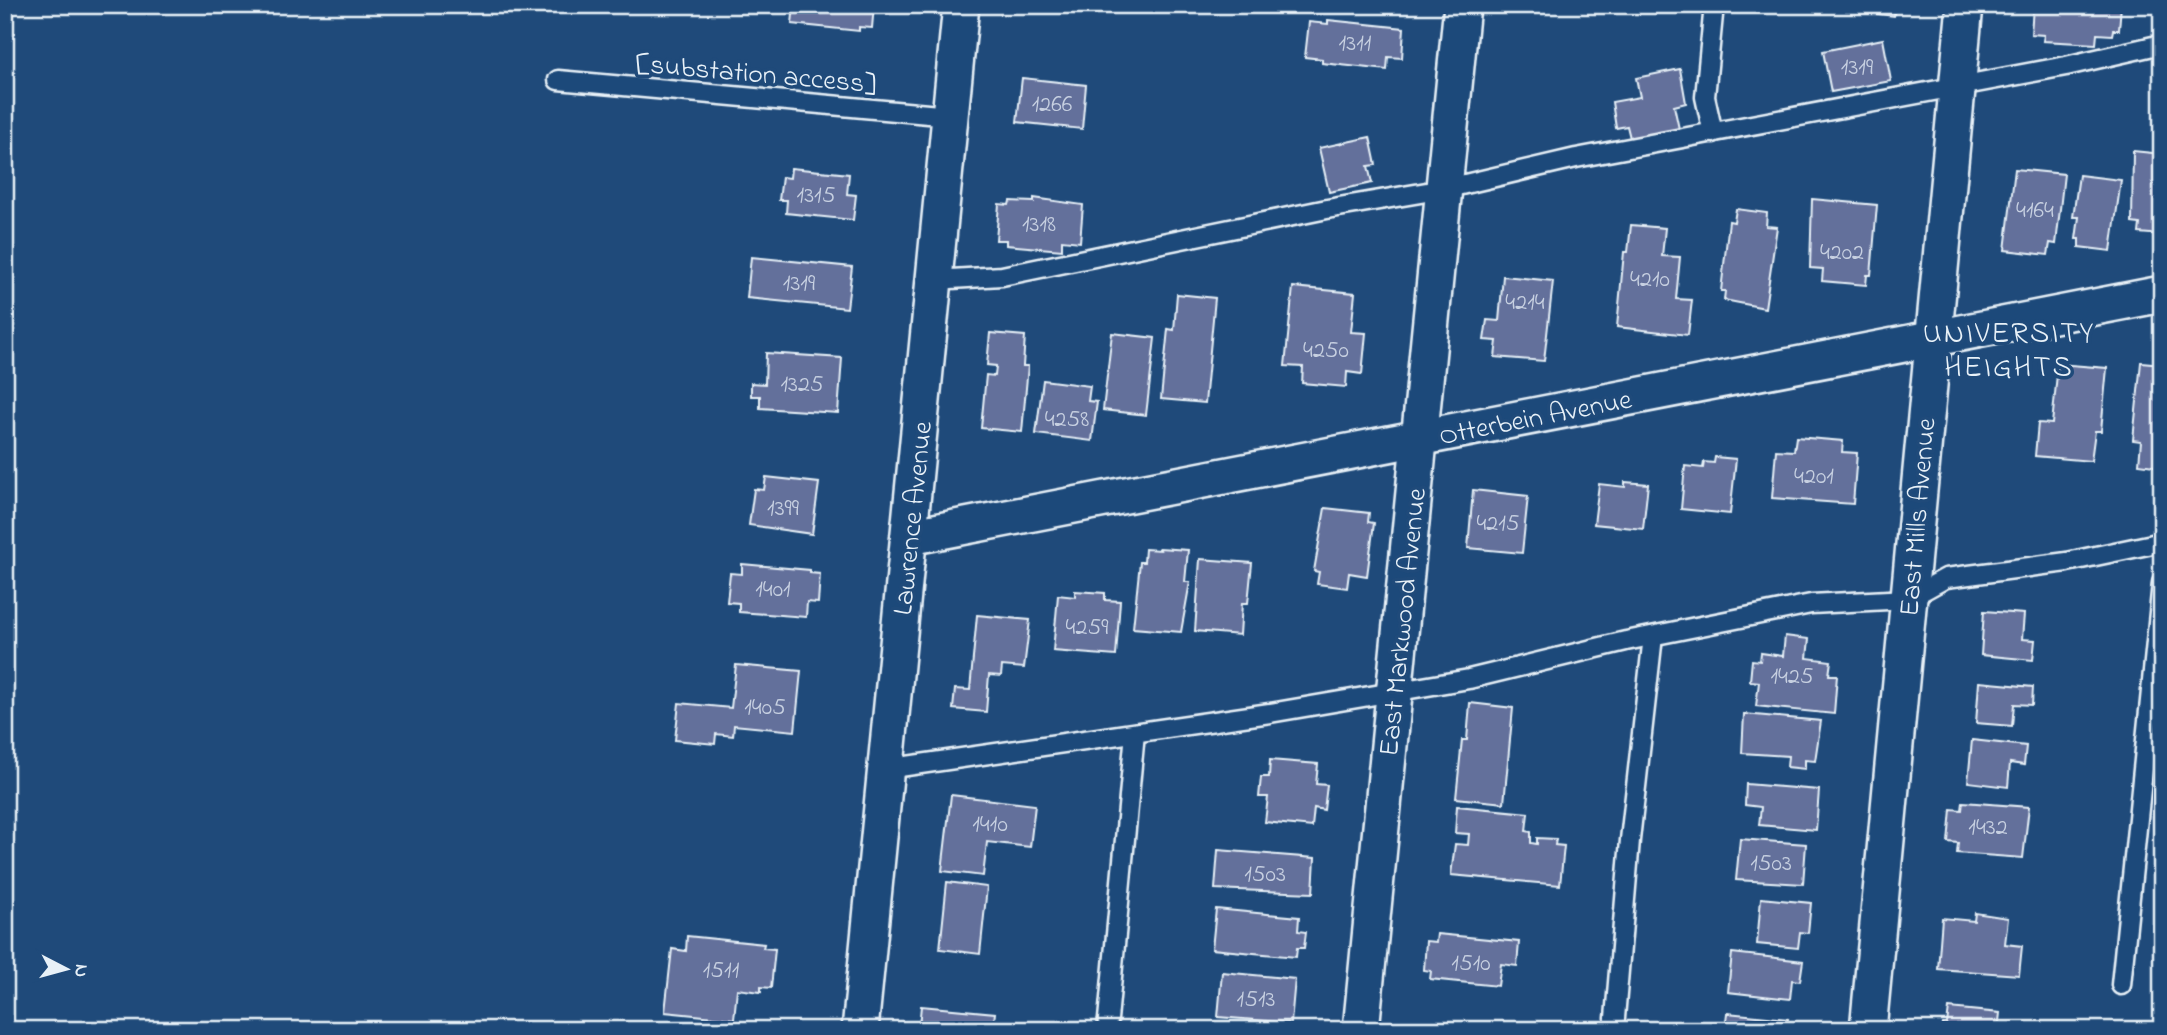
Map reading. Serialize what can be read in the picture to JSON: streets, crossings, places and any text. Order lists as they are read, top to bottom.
{
  "streets": {
    "street": [
      "Otterbein Avenue",
      "East Mills Avenue",
      "Lawrence Avenue",
      "East Markwood Avenue"
    ],
    "lane": ["[substation access]"]
  },
  "crossings": [
    ["[substation access]", "Lawrence Avenue"],
    ["Otterbein Avenue", "East Mills Avenue"],
    ["Otterbein Avenue", "Lawrence Avenue"],
    ["Otterbein Avenue", "East Markwood Avenue"]
  ],
  "districts": ["UNIVERSITY HEIGHTS"],
  "house_numbers": [
    "1311",
    "1319",
    "1266",
    "1315",
    "4164",
    "1318",
    "4202",
    "4210",
    "1319",
    "4214",
    "4250",
    "1325",
    "4258",
    "4201",
    "1399",
    "4215",
    "1401",
    "4259",
    "1425",
    "1405",
    "1410",
    "1432",
    "1503",
    "1503",
    "1510",
    "1511",
    "1513"
  ],
  "north": "right"
}
